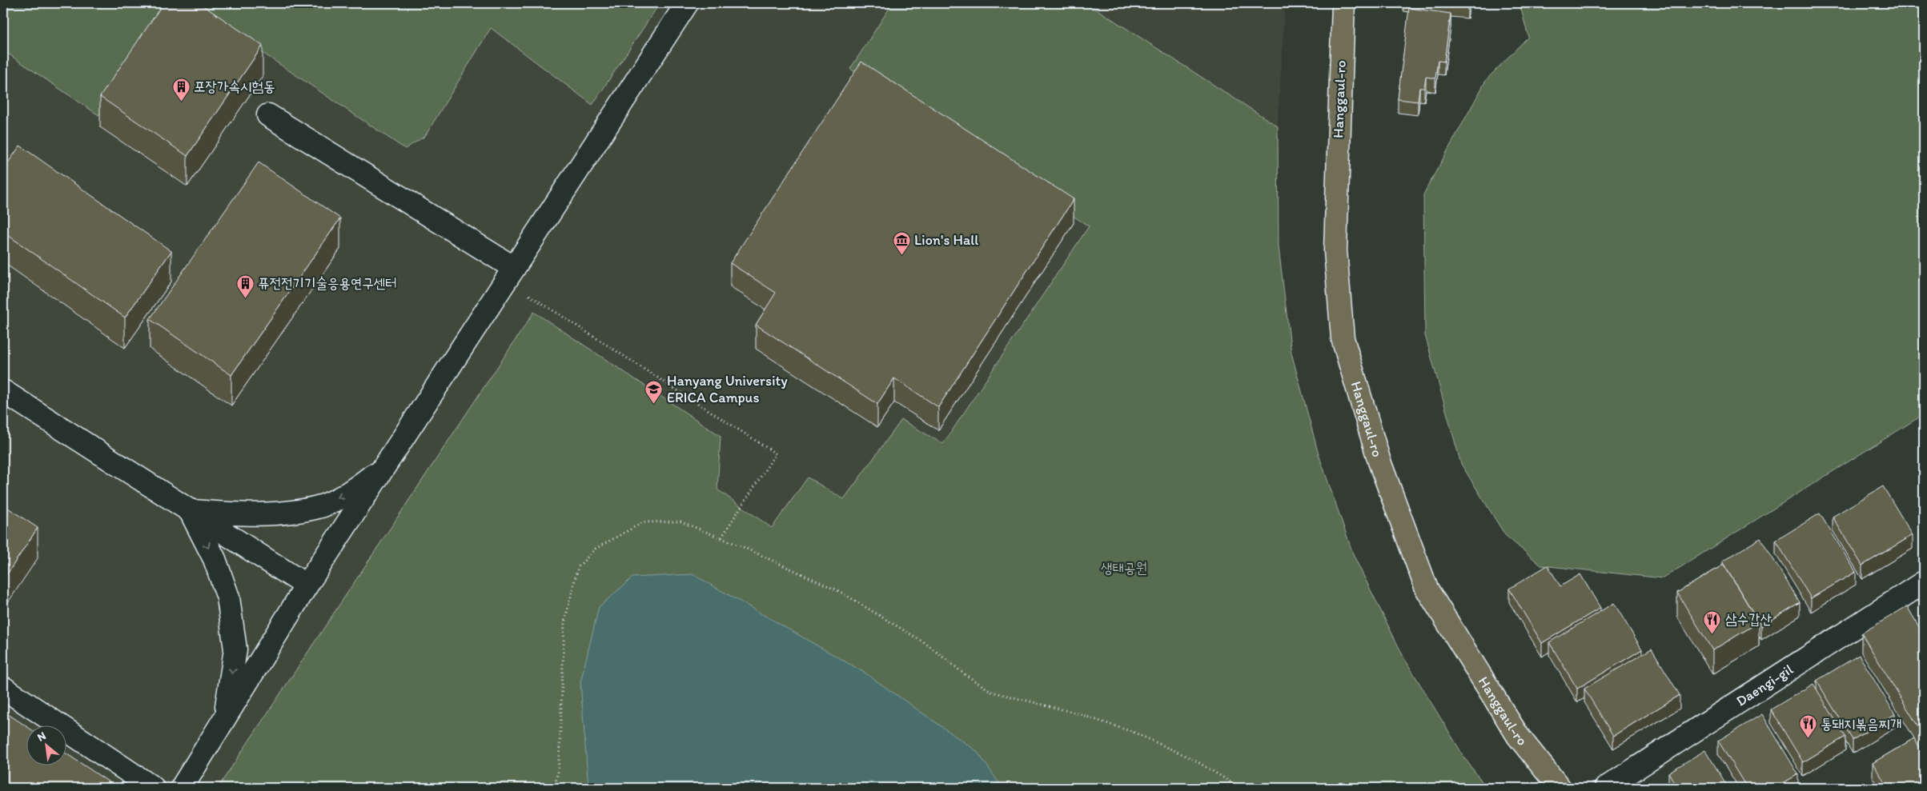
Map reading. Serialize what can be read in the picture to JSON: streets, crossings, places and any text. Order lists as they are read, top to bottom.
{
  "streets": {
    "main road": ["Hanggaul-ro"],
    "street": ["Daengi-gil"]
  },
  "parks": ["생태공원"],
  "places": {
    "building": ["포장가속시험동", "퓨전전기기술응용연구센터"],
    "museum": ["Lion's Hall"],
    "school or university": ["Hanyang University ERICA Campus"],
    "restaurant": ["삼수갑산", "통돼지볶음찌개"]
  },
  "north": "top left"
}
